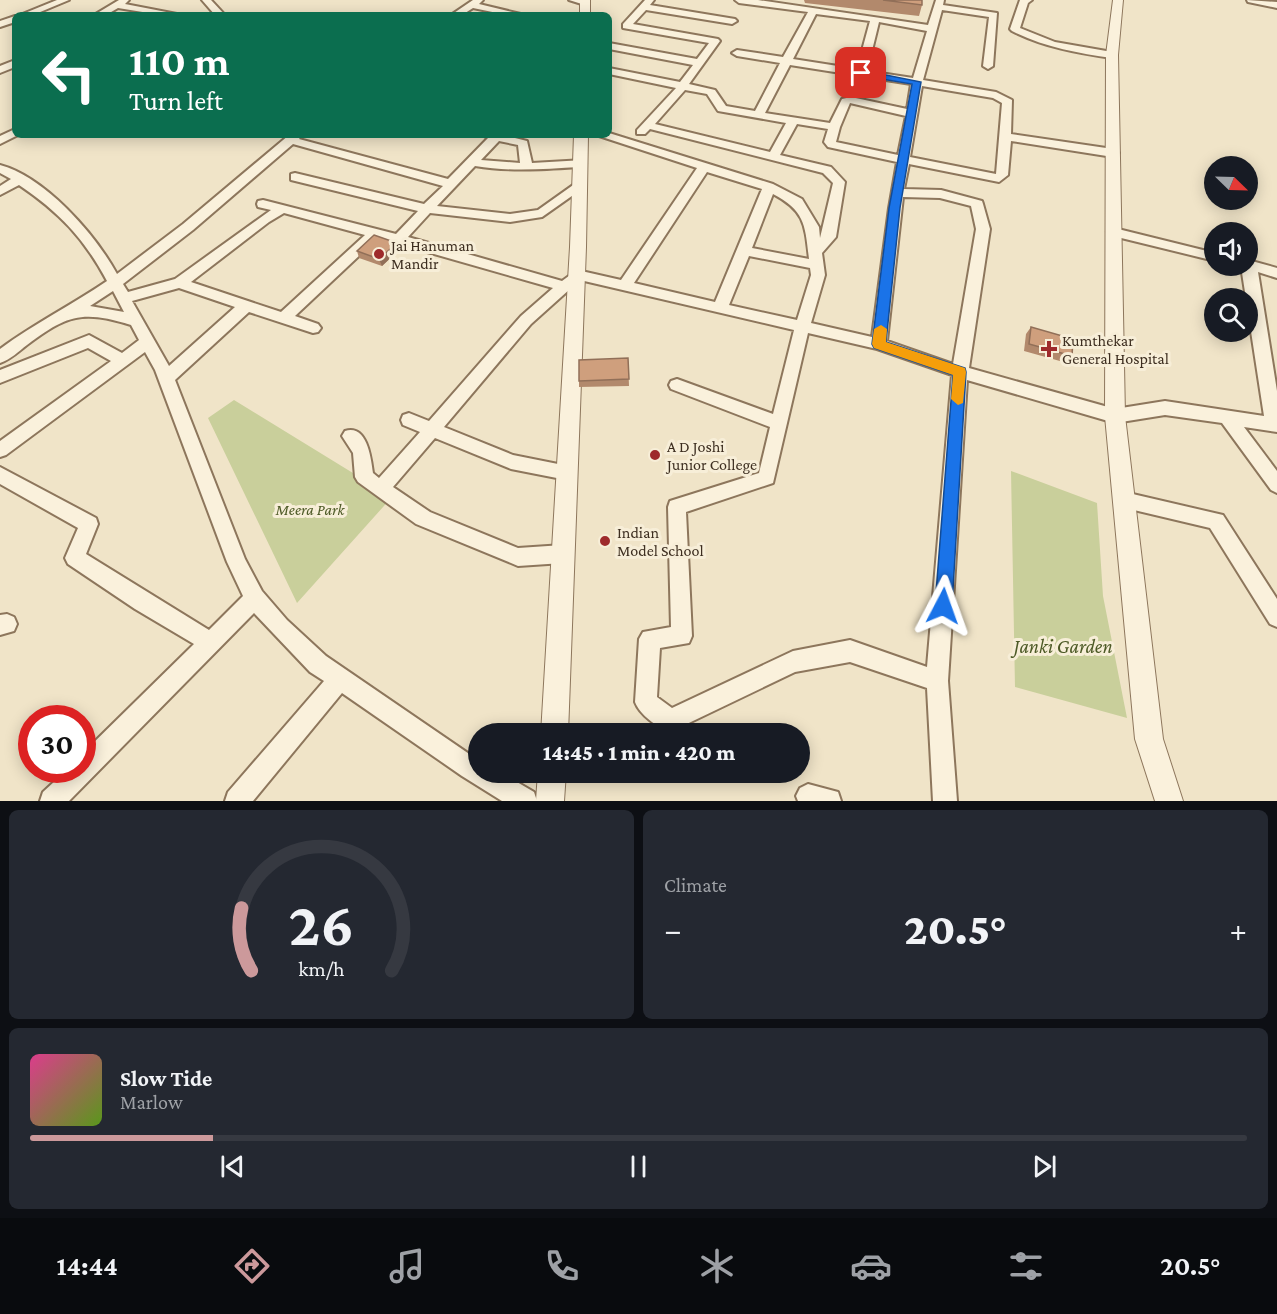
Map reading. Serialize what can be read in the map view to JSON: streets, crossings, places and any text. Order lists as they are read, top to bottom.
{
  "parks": ["Meera Park", "Janki Garden"],
  "places": {
    "other": ["Jai Hanuman Mandir", "A D Joshi Junior College", "Indian Model School"],
    "health": ["Kumthekar General Hospital"]
  },
  "north": "bottom right",
  "page": {
    "turn": ["110 m", "Turn left"],
    "limit": "30",
    "trip": "14:45 · 1 min · 420 m",
    "tile": "Climate",
    "heat": ["−", "20.5°", "+"],
    "song": ["Slow Tide", "Marlow"],
    "tabs": ["14:44", "20.5°"],
    "gauge": ["26", "km/h"]
  }
}
